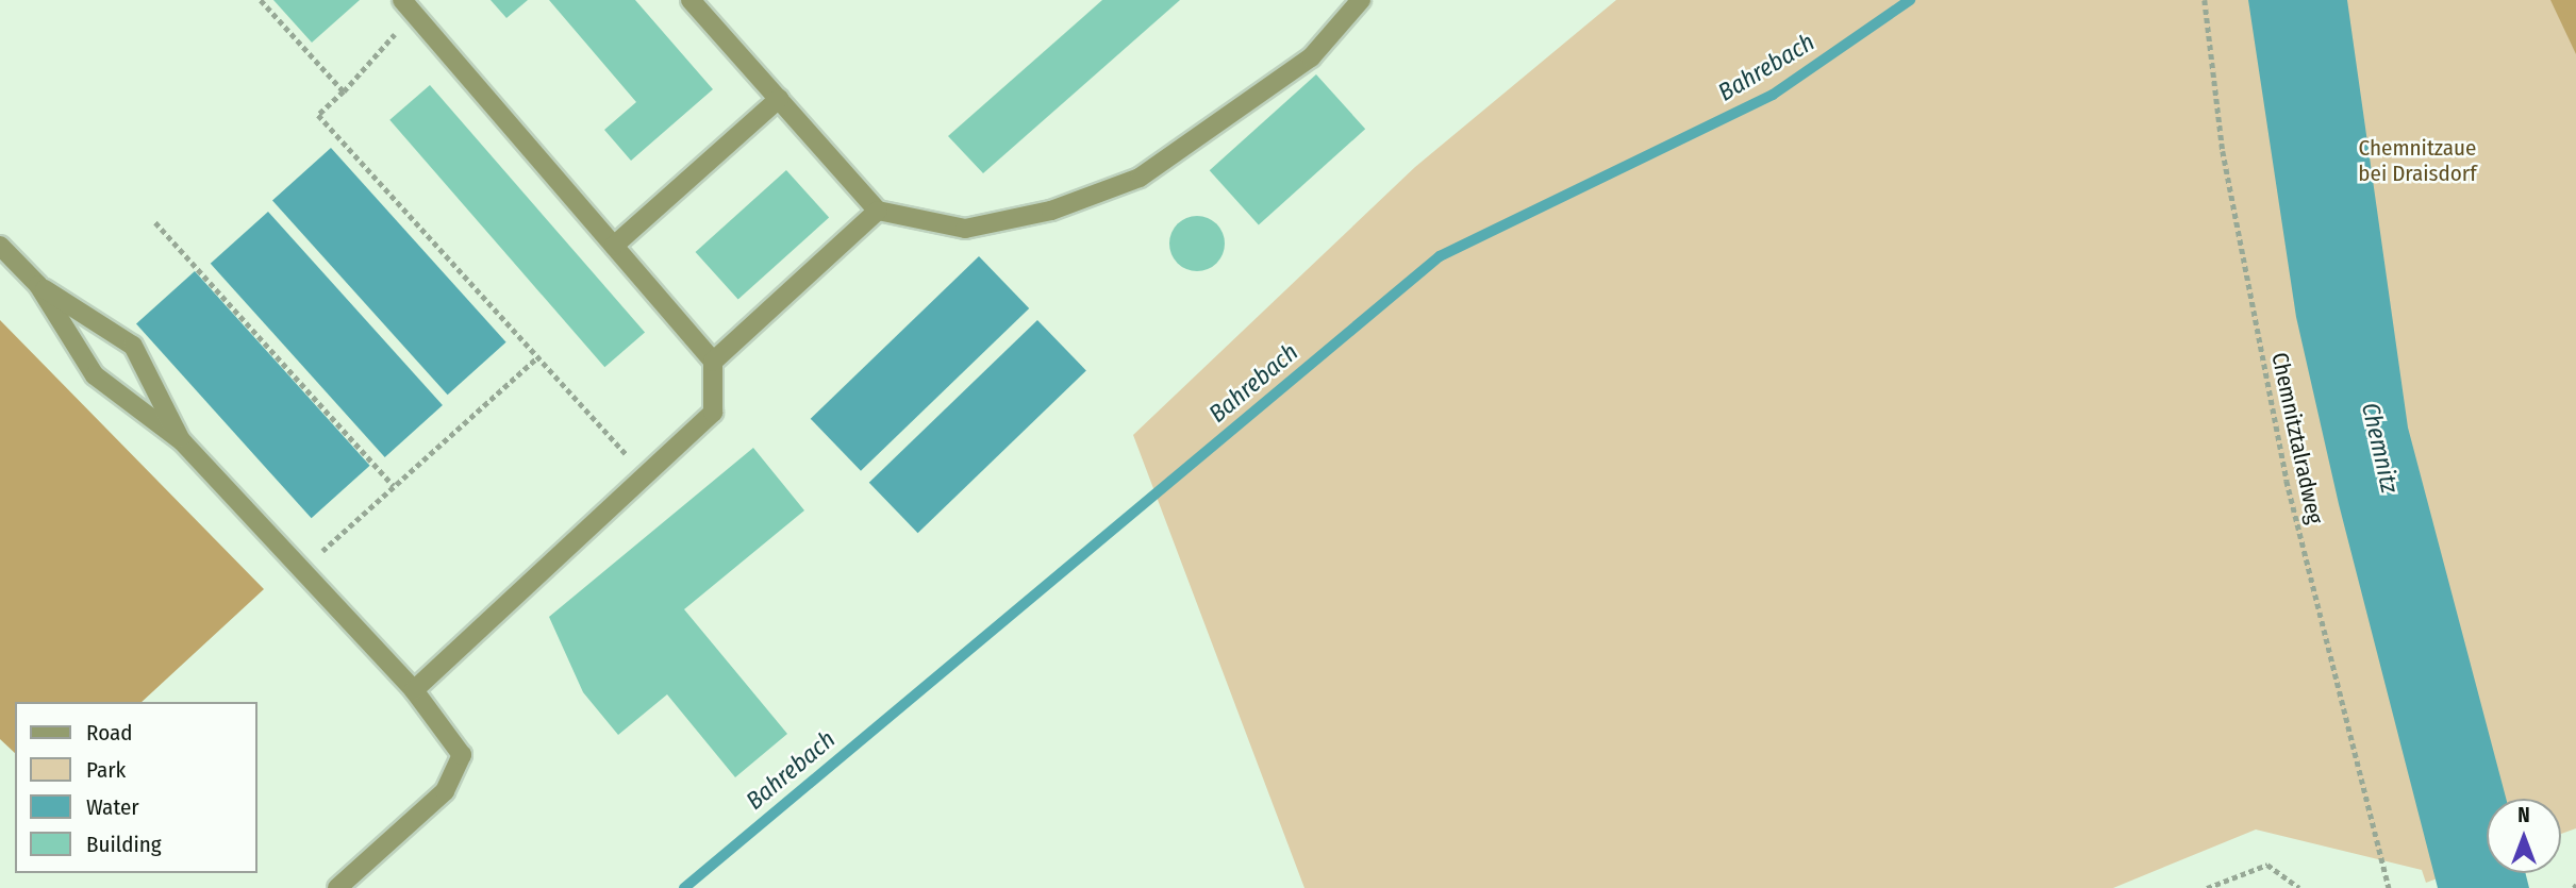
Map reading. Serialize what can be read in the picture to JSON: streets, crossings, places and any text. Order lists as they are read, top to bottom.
{
  "streets": {
    "path": ["Chemnitztalradweg"]
  },
  "water": ["Bahrebach", "Chemnitz"],
  "parks": ["Chemnitzaue bei Draisdorf"],
  "legend": [
    "Road",
    "Park",
    "Water",
    "Building"
  ],
  "north": "top"
}
